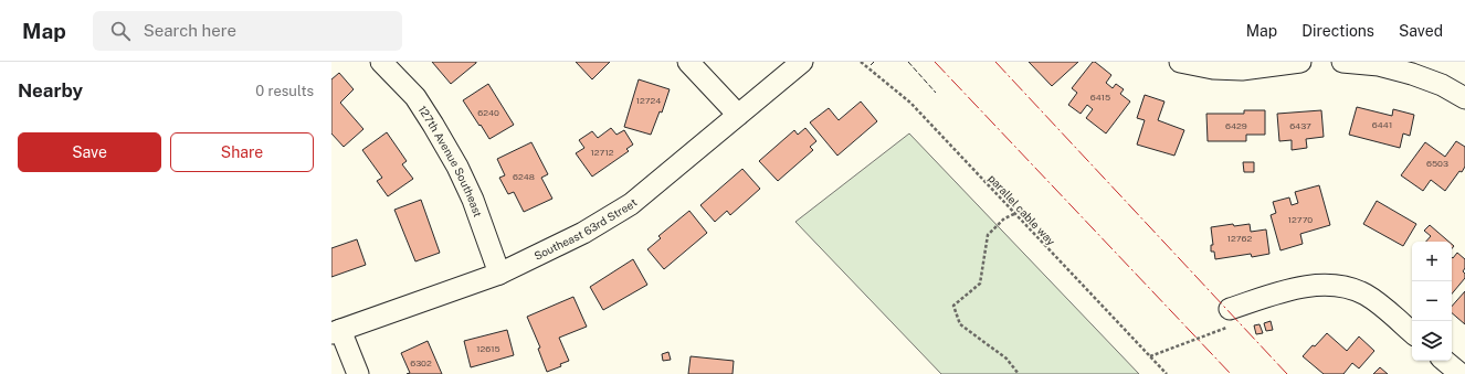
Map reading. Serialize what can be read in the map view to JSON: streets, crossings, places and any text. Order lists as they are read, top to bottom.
{
  "streets": {
    "street": ["127th Avenue Southeast", "Southeast 63rd Street"],
    "path": ["parallel cable way"]
  },
  "crossings": [
    ["127th Avenue Southeast", "Southeast 63rd Street"]
  ],
  "house_numbers": [
    "6415",
    "12724",
    "6240",
    "6441",
    "6429",
    "6437",
    "12712",
    "6503",
    "6248",
    "12770",
    "12762",
    "12615",
    "6302"
  ],
  "page": {
    "header": "Map",
    "search": "Search here",
    "nav": ["Map", "Directions", "Saved"],
    "heading": ["Nearby", "0 results"],
    "buttons": ["Save", "Share"],
    "map_buttons": ["+", "−"]
  }
}
